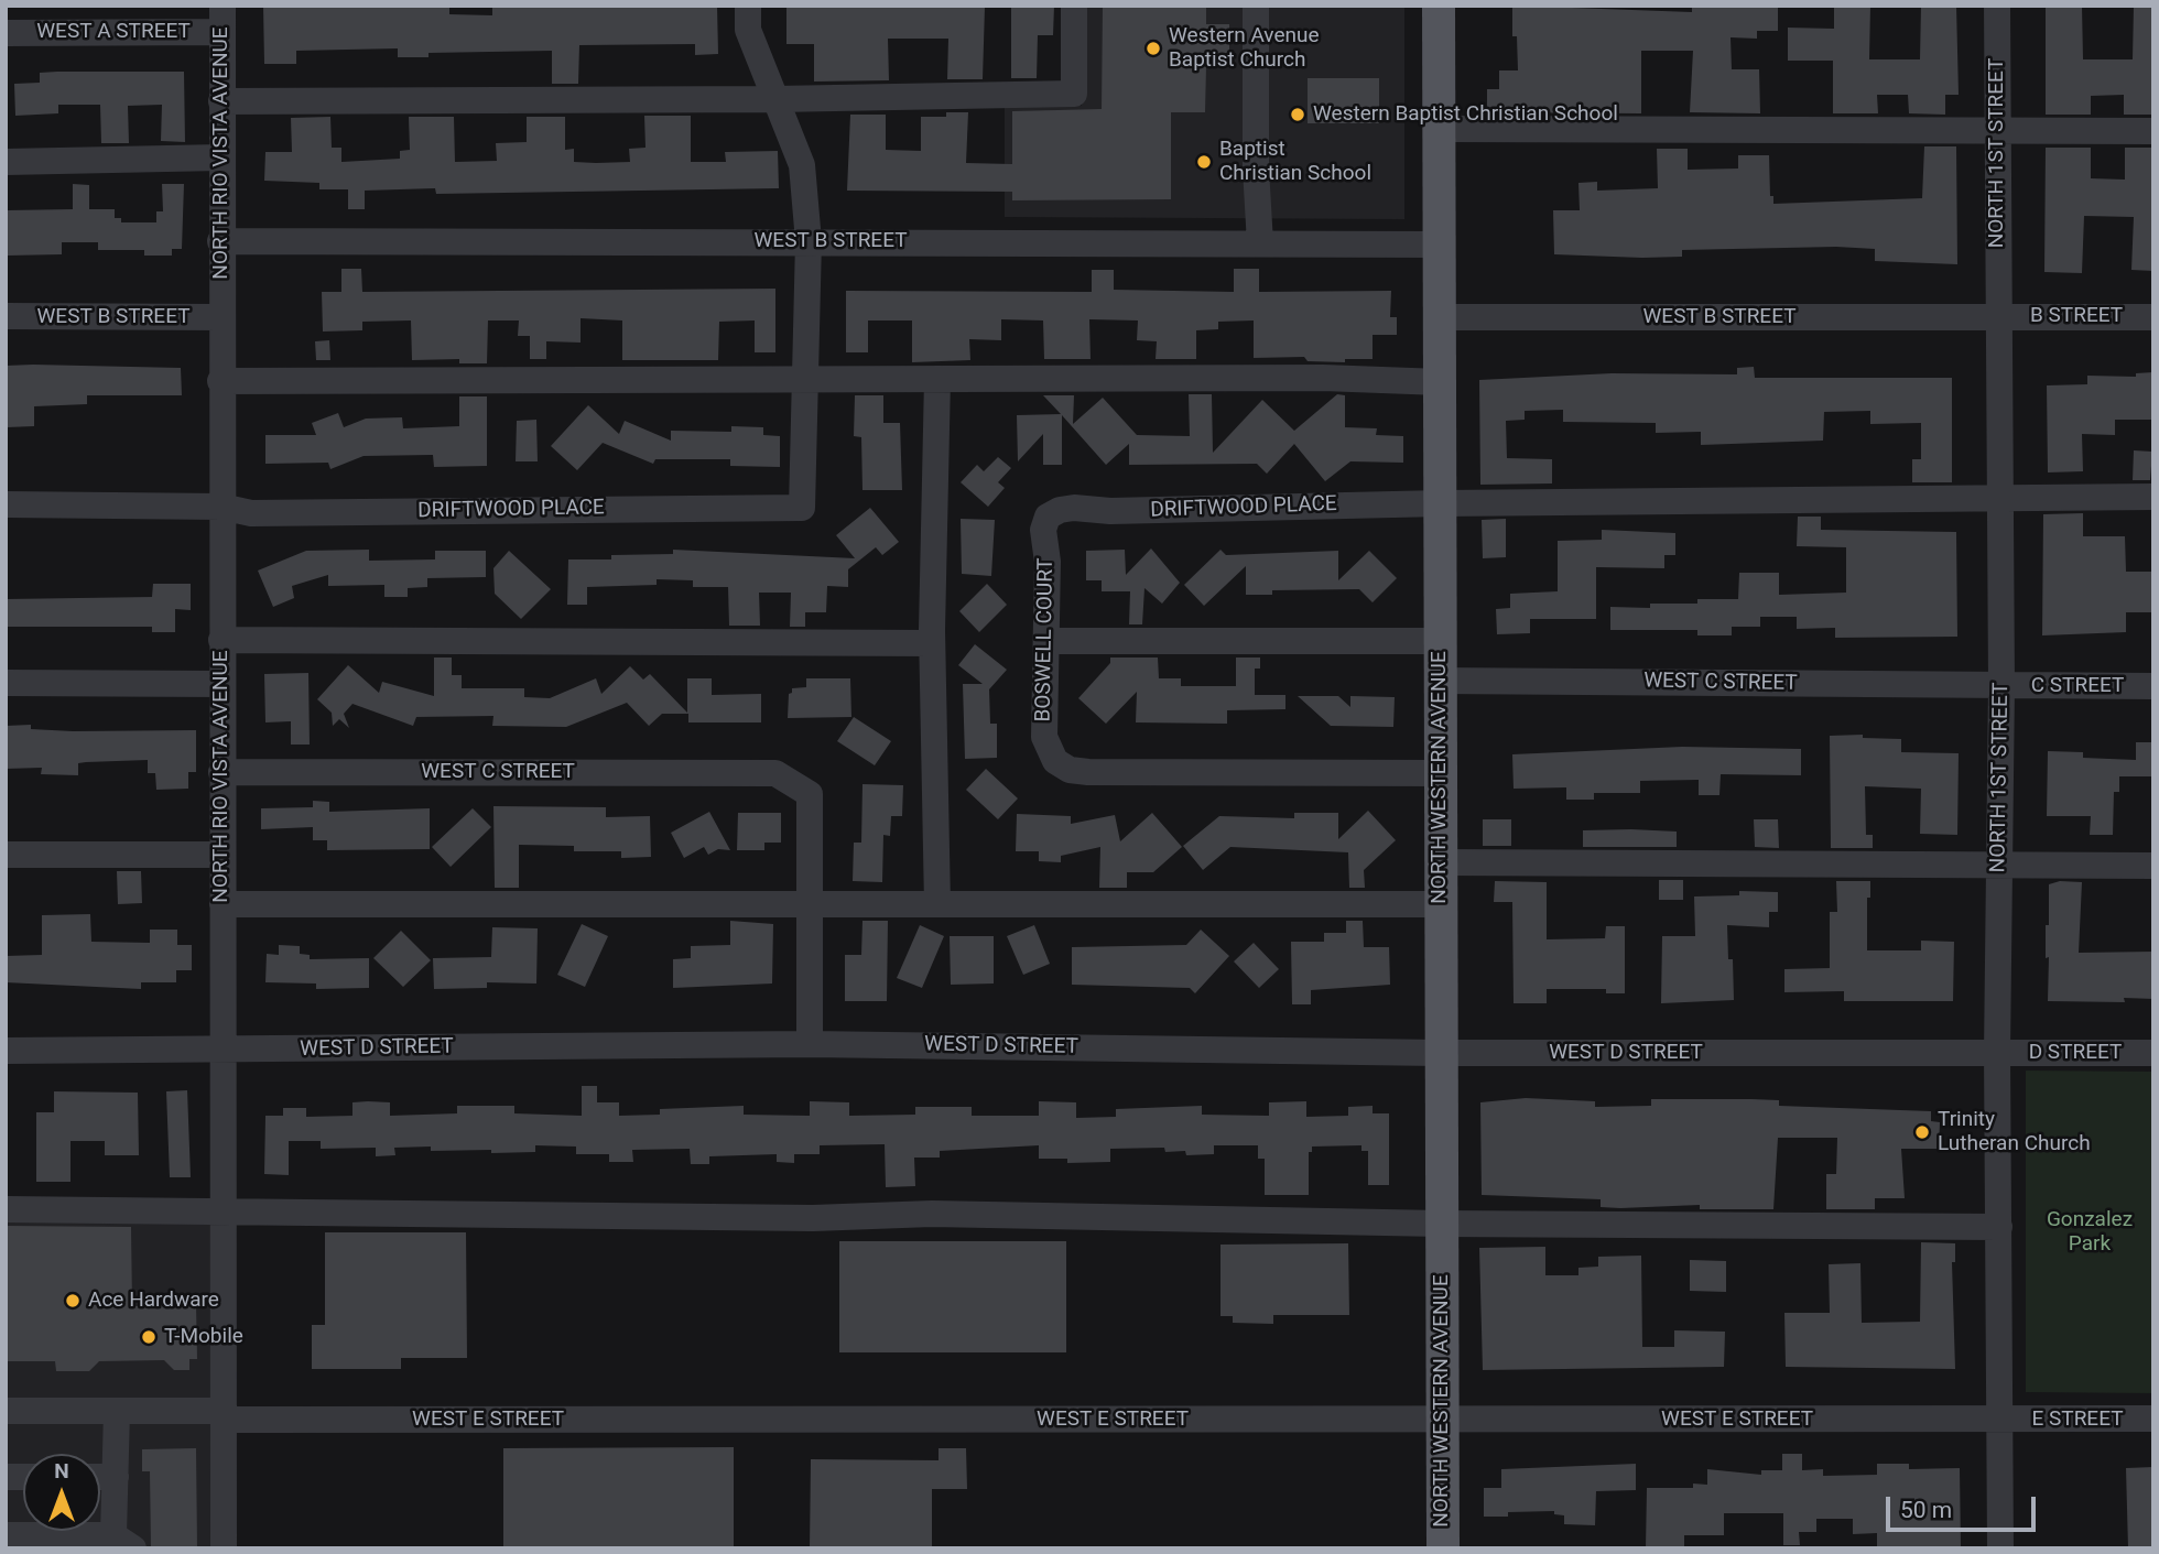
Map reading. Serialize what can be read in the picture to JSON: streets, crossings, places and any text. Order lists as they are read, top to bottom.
{
  "streets": {
    "main road": ["NORTH WESTERN AVENUE"],
    "street": [
      "WEST A STREET",
      "NORTH RIO VISTA AVENUE",
      "NORTH 1ST STREET",
      "WEST B STREET",
      "B STREET",
      "DRIFTWOOD PLACE",
      "BOSWELL COURT",
      "WEST C STREET",
      "C STREET",
      "WEST D STREET",
      "D STREET",
      "WEST E STREET",
      "E STREET"
    ]
  },
  "crossings": [
    ["WEST A STREET", "NORTH RIO VISTA AVENUE"],
    ["NORTH RIO VISTA AVENUE", "WEST B STREET"],
    ["NORTH RIO VISTA AVENUE", "DRIFTWOOD PLACE"],
    ["NORTH RIO VISTA AVENUE", "WEST C STREET"],
    ["NORTH RIO VISTA AVENUE", "WEST D STREET"],
    ["NORTH RIO VISTA AVENUE", "WEST E STREET"],
    ["NORTH 1ST STREET", "WEST B STREET"],
    ["NORTH 1ST STREET", "B STREET"],
    ["NORTH 1ST STREET", "DRIFTWOOD PLACE"],
    ["NORTH 1ST STREET", "WEST C STREET"],
    ["NORTH 1ST STREET", "C STREET"],
    ["NORTH 1ST STREET", "WEST D STREET"],
    ["NORTH 1ST STREET", "D STREET"],
    ["NORTH 1ST STREET", "WEST E STREET"],
    ["NORTH 1ST STREET", "E STREET"],
    ["WEST B STREET", "B STREET"],
    ["WEST B STREET", "NORTH WESTERN AVENUE"],
    ["DRIFTWOOD PLACE", "BOSWELL COURT"],
    ["DRIFTWOOD PLACE", "NORTH WESTERN AVENUE"],
    ["BOSWELL COURT", "NORTH WESTERN AVENUE"],
    ["WEST C STREET", "C STREET"],
    ["WEST C STREET", "NORTH WESTERN AVENUE"],
    ["NORTH WESTERN AVENUE", "WEST D STREET"],
    ["NORTH WESTERN AVENUE", "WEST E STREET"],
    ["WEST D STREET", "D STREET"],
    ["WEST E STREET", "E STREET"]
  ],
  "parks": ["Gonzalez Park"],
  "places": [
    "Western Avenue Baptist Church",
    "Western Baptist Christian School",
    "Baptist Christian School",
    "Trinity Lutheran Church",
    "Ace Hardware",
    "T-Mobile"
  ],
  "scale_bar": "50 m",
  "north": "top"
}
